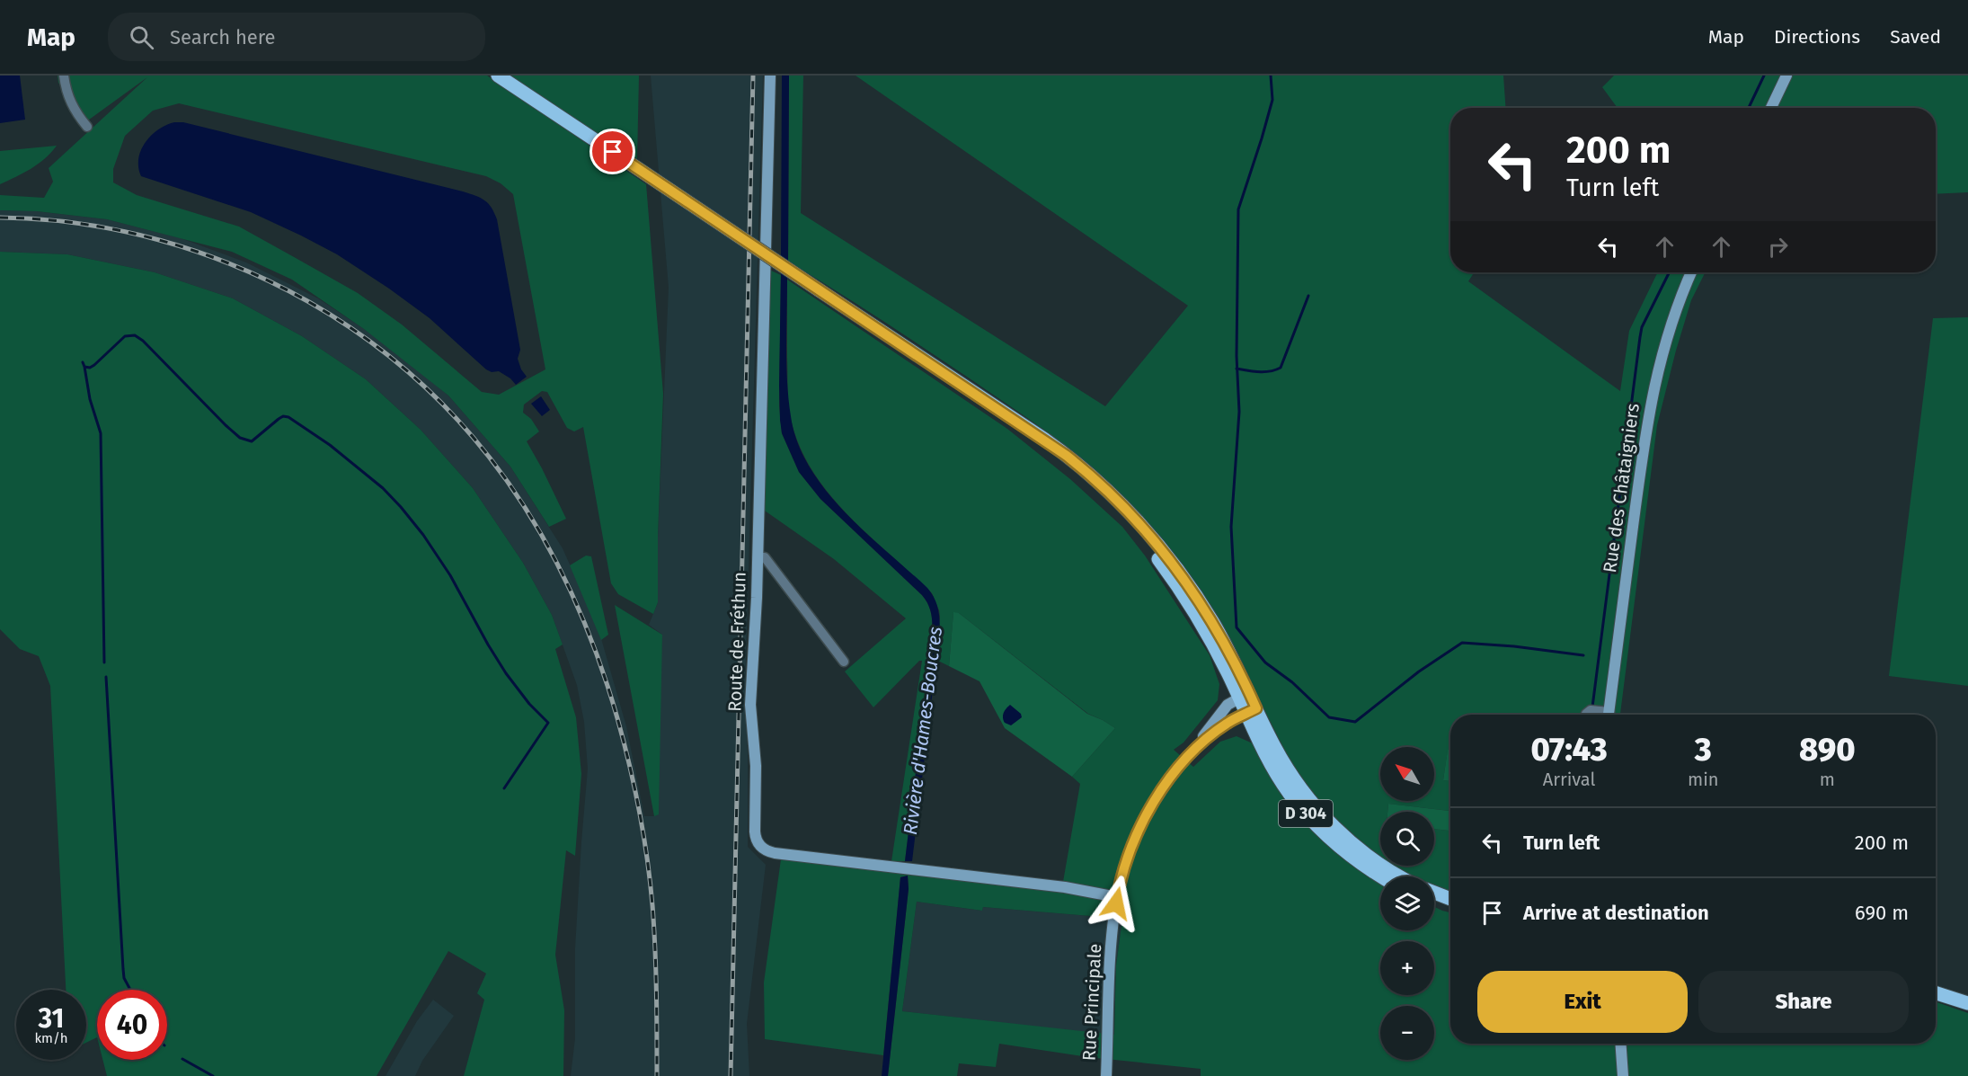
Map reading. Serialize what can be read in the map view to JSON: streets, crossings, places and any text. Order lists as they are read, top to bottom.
{
  "streets": {
    "main road": ["D 304"],
    "street": ["Rue des Châtaigniers", "Route de Fréthun", "Rue Principale"]
  },
  "crossings": [
    ["Route de Fréthun", "Rue Principale"]
  ],
  "water": ["Rivière d'Hames-Boucres"],
  "north": "top left",
  "page": {
    "header": "Map",
    "search": "Search here",
    "nav": ["Map", "Directions", "Saved"],
    "turn": ["200 m", "Turn left"],
    "eta": [
      "07:43",
      "Arrival",
      "3",
      "min",
      "890",
      "m"
    ],
    "map_buttons": ["+", "−"],
    "list": [
      {
        "name": "Turn left",
        "value": "200 m"
      },
      {
        "name": "Arrive at destination",
        "value": "690 m"
      }
    ],
    "buttons": ["Exit", "Share"],
    "speed": "31 km/h",
    "limit": "40"
  }
}
